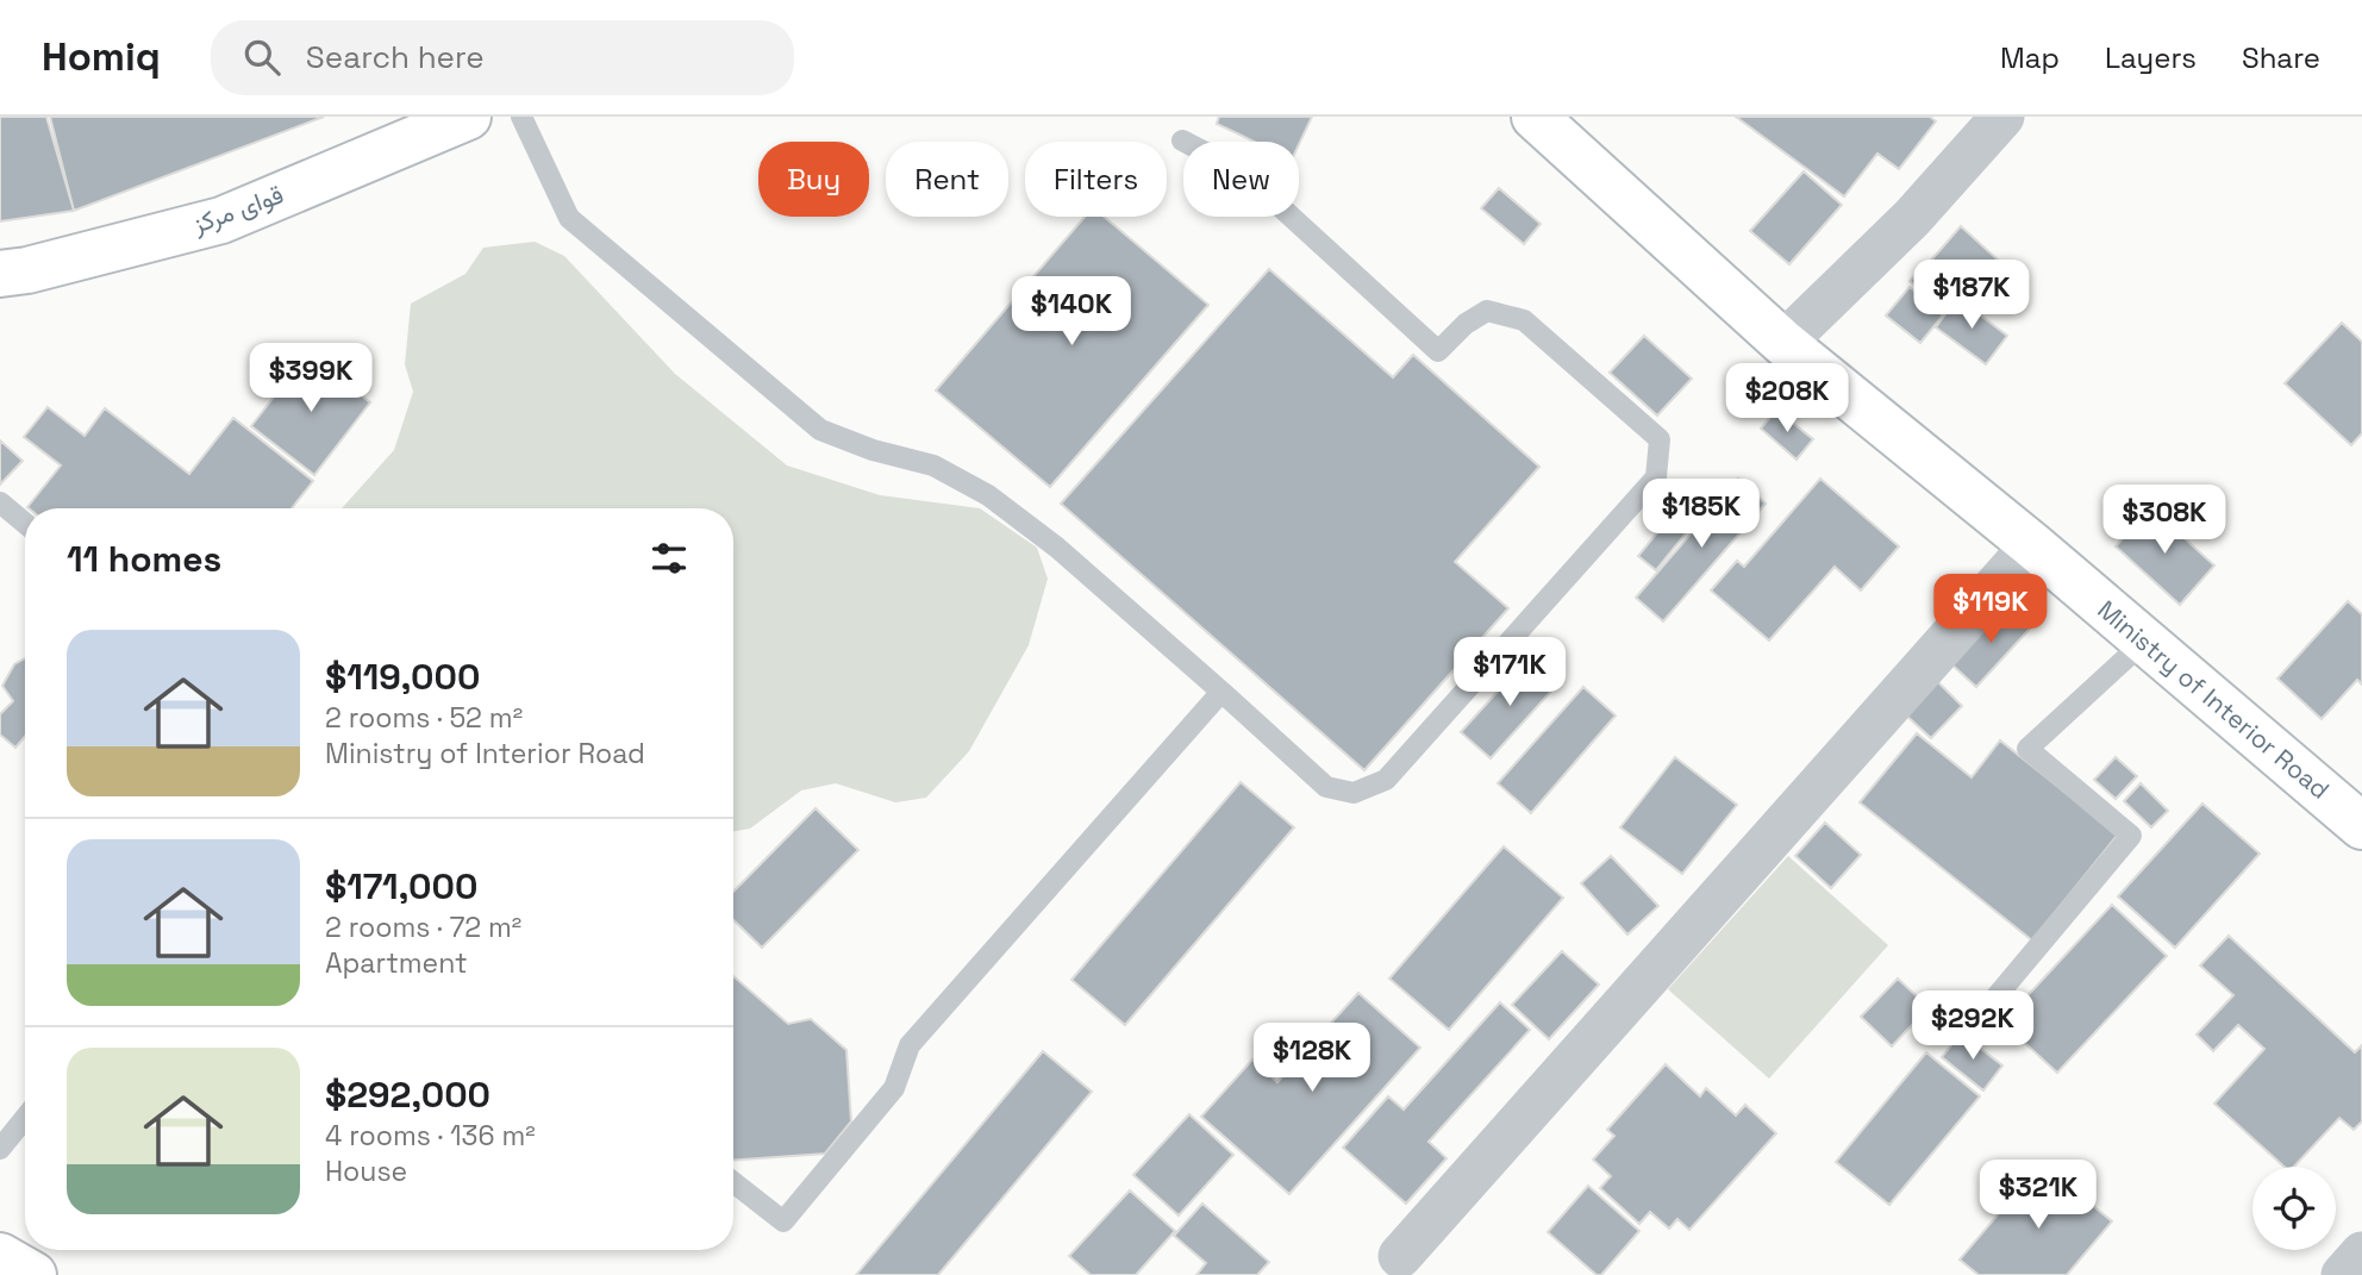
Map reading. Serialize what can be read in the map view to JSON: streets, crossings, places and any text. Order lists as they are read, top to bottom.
{
  "streets": {
    "main road": ["قوای مرکز", "Ministry of Interior Road"]
  },
  "page": {
    "header": "Homiq",
    "search": "Search here",
    "nav": ["Map", "Layers", "Share"],
    "chip": [
      "Buy",
      "Rent",
      "Filters",
      "New"
    ],
    "price": [
      "$187K",
      "$140K",
      "$399K",
      "$208K",
      "$185K",
      "$308K",
      "$119K",
      "$171K",
      "$292K",
      "$128K",
      "$321K"
    ],
    "heading": "11 homes",
    "list": [
      {
        "name": "$119,000",
        "note": "2 rooms · 52 m² · Ministry of Interior Road"
      },
      {
        "name": "$171,000",
        "note": "2 rooms · 72 m² · Apartment"
      },
      {
        "name": "$292,000",
        "note": "4 rooms · 136 m² · House"
      }
    ]
  }
}
